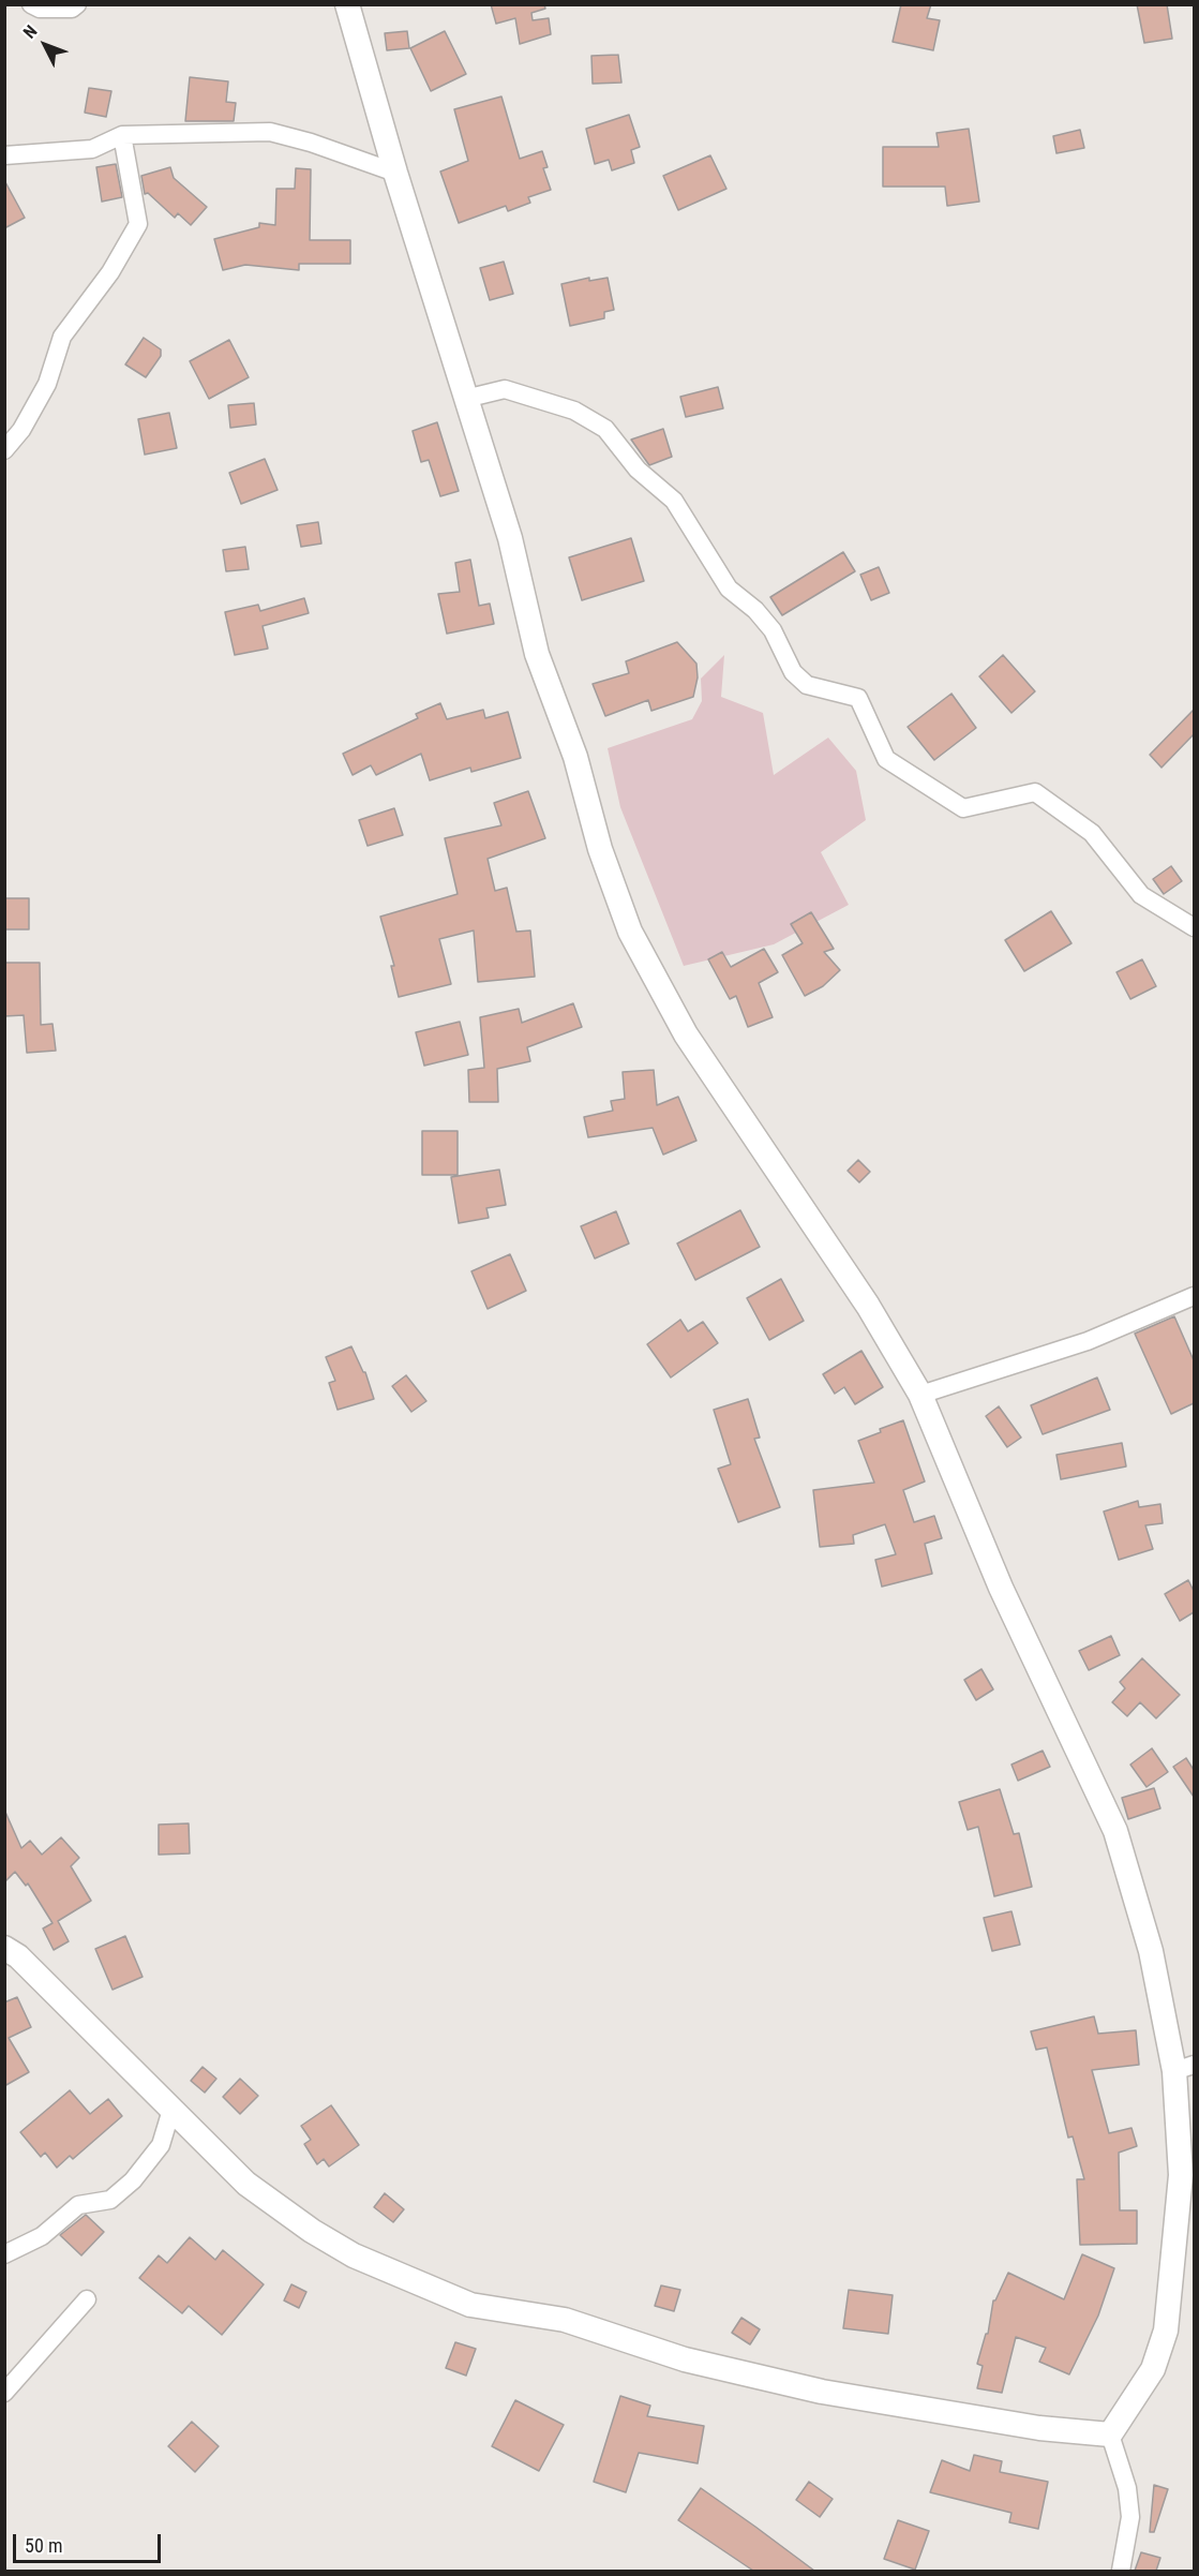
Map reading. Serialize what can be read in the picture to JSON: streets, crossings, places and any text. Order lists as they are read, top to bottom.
{
  "scale_bar": "50 m",
  "north": "top left"
}
